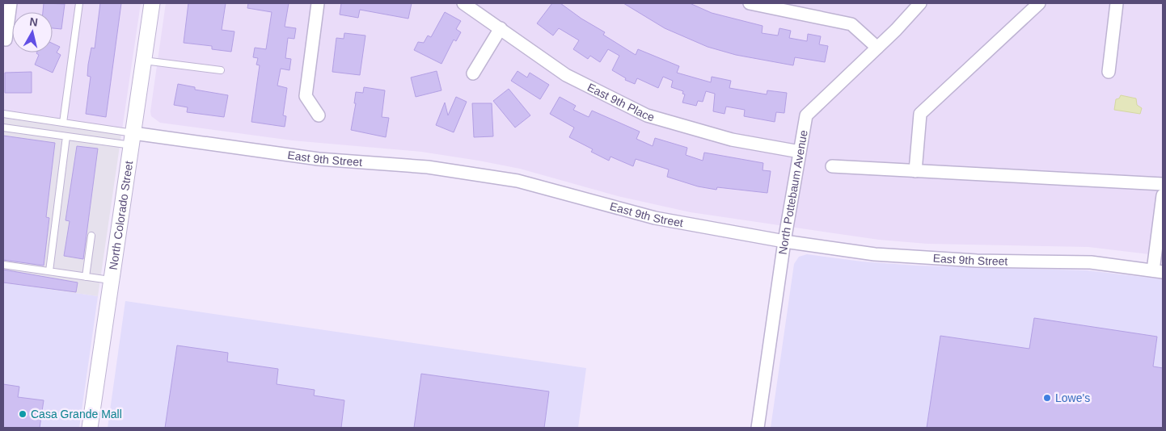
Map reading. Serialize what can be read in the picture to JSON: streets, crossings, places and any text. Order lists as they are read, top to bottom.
{
  "streets": {
    "street": [
      "East 9th Place",
      "East 9th Street",
      "North Pottebaum Avenue",
      "North Colorado Street"
    ]
  },
  "crossings": [
    ["East 9th Place", "North Pottebaum Avenue"],
    ["East 9th Street", "North Pottebaum Avenue"],
    ["East 9th Street", "North Colorado Street"]
  ],
  "places": ["Lowe's", "Casa Grande Mall"],
  "north": "top"
}
